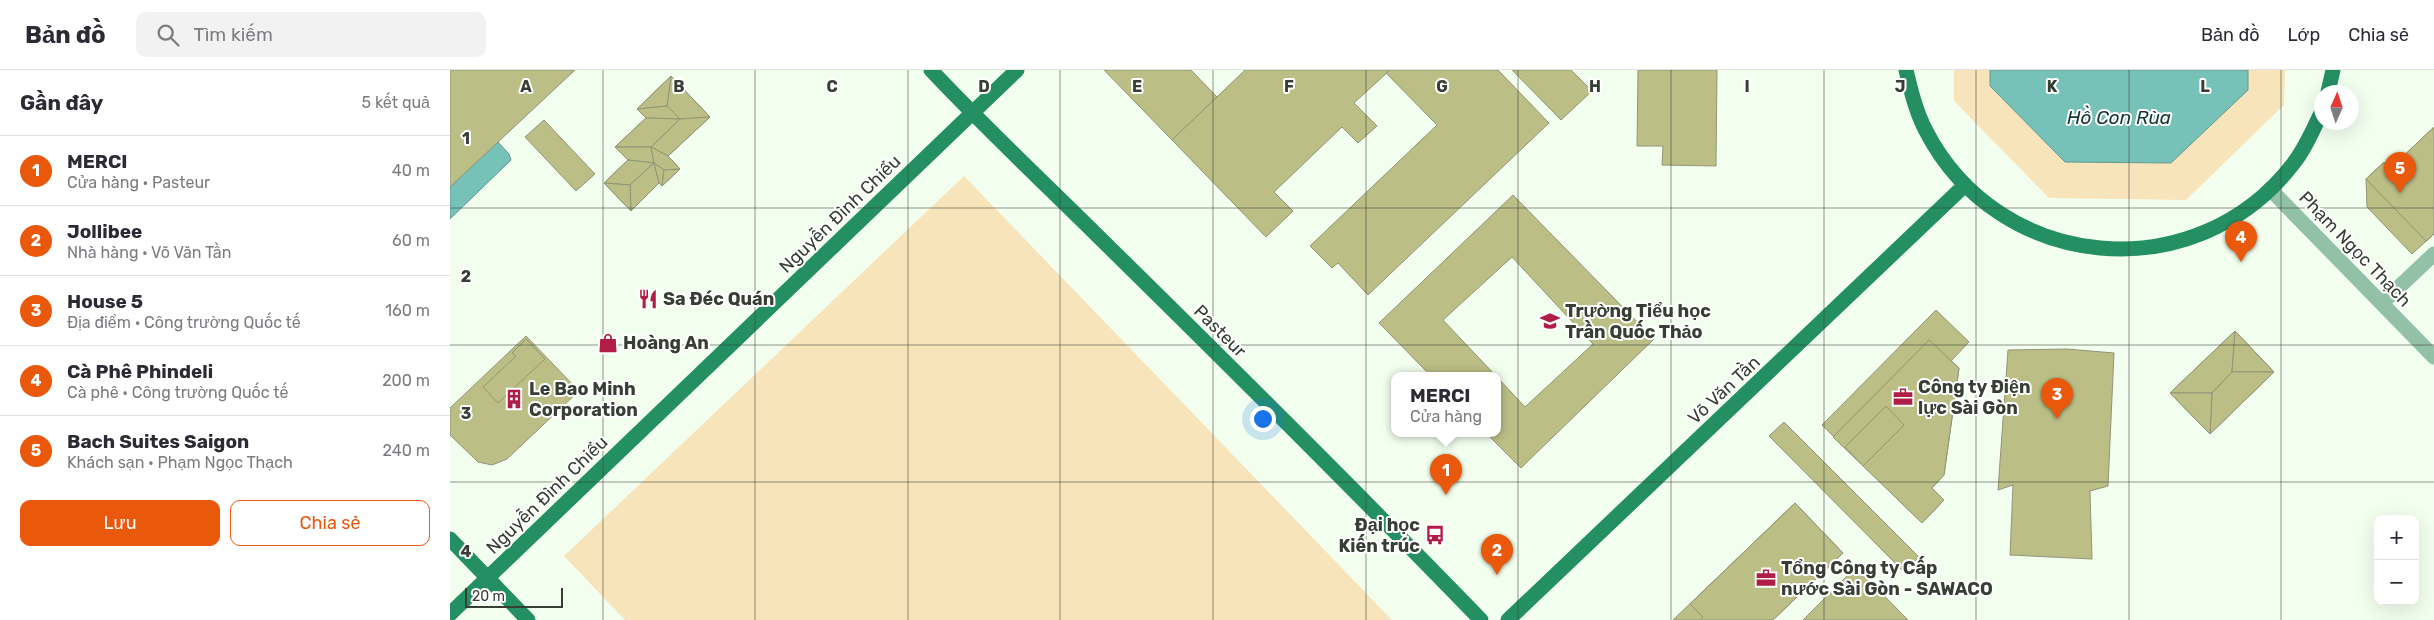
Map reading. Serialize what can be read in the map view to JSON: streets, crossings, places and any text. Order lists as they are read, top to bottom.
{
  "streets": {
    "main road": ["Nguyễn Đình Chiểu", "Pasteur", "Võ Văn Tần"],
    "street": ["Phạm Ngọc Thạch"]
  },
  "crossings": [
    ["Nguyễn Đình Chiểu", "Pasteur"]
  ],
  "water": ["Hồ Con Rùa"],
  "places": {
    "restaurant": ["Sa Đéc Quán"],
    "school or university": ["Trường Tiểu học Trần Quốc Thảo"],
    "shop": ["Hoàng An"],
    "office": ["Công ty Điện lực Sài Gòn", "Tổng Công ty Cấp nước Sài Gòn - SAWACO"],
    "building": ["Le Bao Minh Corporation"],
    "bus stop": ["Đại học Kiến trúc"]
  },
  "scale_bar": "20 m",
  "north": "top",
  "page": {
    "header": "Bản đồ",
    "search": "Tìm kiếm",
    "nav": ["Bản đồ", "Lớp", "Chia sẻ"],
    "heading": ["Gần đây", "5 kết quả"],
    "list": [
      {
        "mark": "1",
        "name": "MERCI",
        "note": "Cửa hàng · Pasteur",
        "value": "40 m"
      },
      {
        "mark": "2",
        "name": "Jollibee",
        "note": "Nhà hàng · Võ Văn Tần",
        "value": "60 m"
      },
      {
        "mark": "3",
        "name": "House 5",
        "note": "Địa điểm · Công trường Quốc tế",
        "value": "160 m"
      },
      {
        "mark": "4",
        "name": "Cà Phê Phindeli",
        "note": "Cà phê · Công trường Quốc tế",
        "value": "200 m"
      },
      {
        "mark": "5",
        "name": "Bach Suites Saigon",
        "note": "Khách sạn · Phạm Ngọc Thạch",
        "value": "240 m"
      }
    ],
    "pins": [
      "5",
      "4",
      "3",
      "1",
      "2"
    ],
    "popup": ["MERCI", "Cửa hàng"],
    "buttons": ["Lưu", "Chia sẻ"],
    "map_buttons": ["+", "−"],
    "scale": "20 m"
  },
  "grid": {
    "columns": [
      "A",
      "B",
      "C",
      "D",
      "E",
      "F",
      "G",
      "H",
      "I",
      "J",
      "K",
      "L"
    ],
    "rows": [
      "1",
      "2",
      "3",
      "4"
    ]
  }
}
